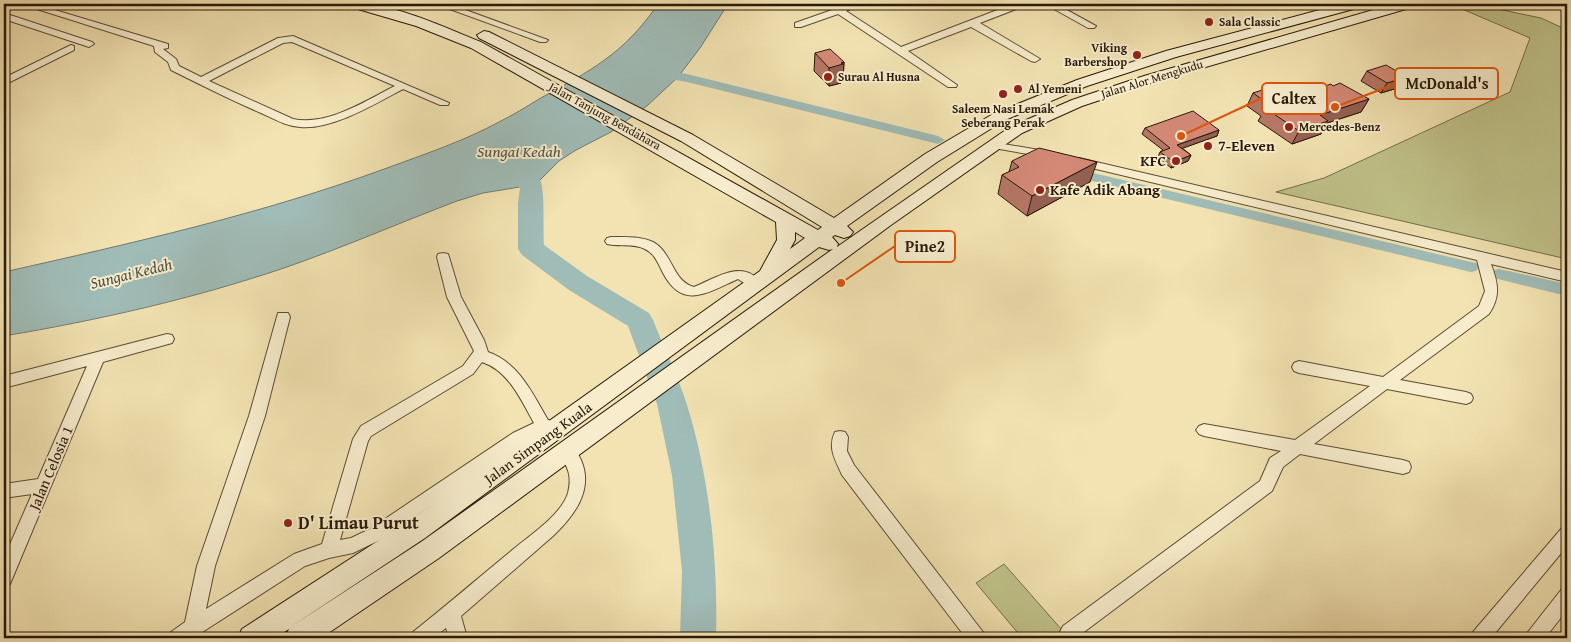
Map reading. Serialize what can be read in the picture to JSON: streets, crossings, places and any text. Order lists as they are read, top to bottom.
{
  "streets": {
    "main road": ["Jalan Alor Mengkudu", "Jalan Tanjung Bendahara", "Jalan Simpang Kuala"],
    "street": ["Jalan Celosia 1"]
  },
  "crossings": [
    ["Jalan Alor Mengkudu", "Jalan Tanjung Bendahara"],
    ["Jalan Alor Mengkudu", "Jalan Simpang Kuala"],
    ["Jalan Tanjung Bendahara", "Jalan Simpang Kuala"]
  ],
  "water": ["Sungai Kedah"],
  "places": [
    "Sala Classic",
    "Viking Barbershop",
    "Surau Al Husna",
    "Al Yemeni",
    "Saleem Nasi Lemak Seberang Perak",
    "McDonald's",
    "Mercedes-Benz",
    "Caltex",
    "7-Eleven",
    "KFC",
    "Kafe Adik Abang",
    "Pine2",
    "D' Limau Purut"
  ]
}
